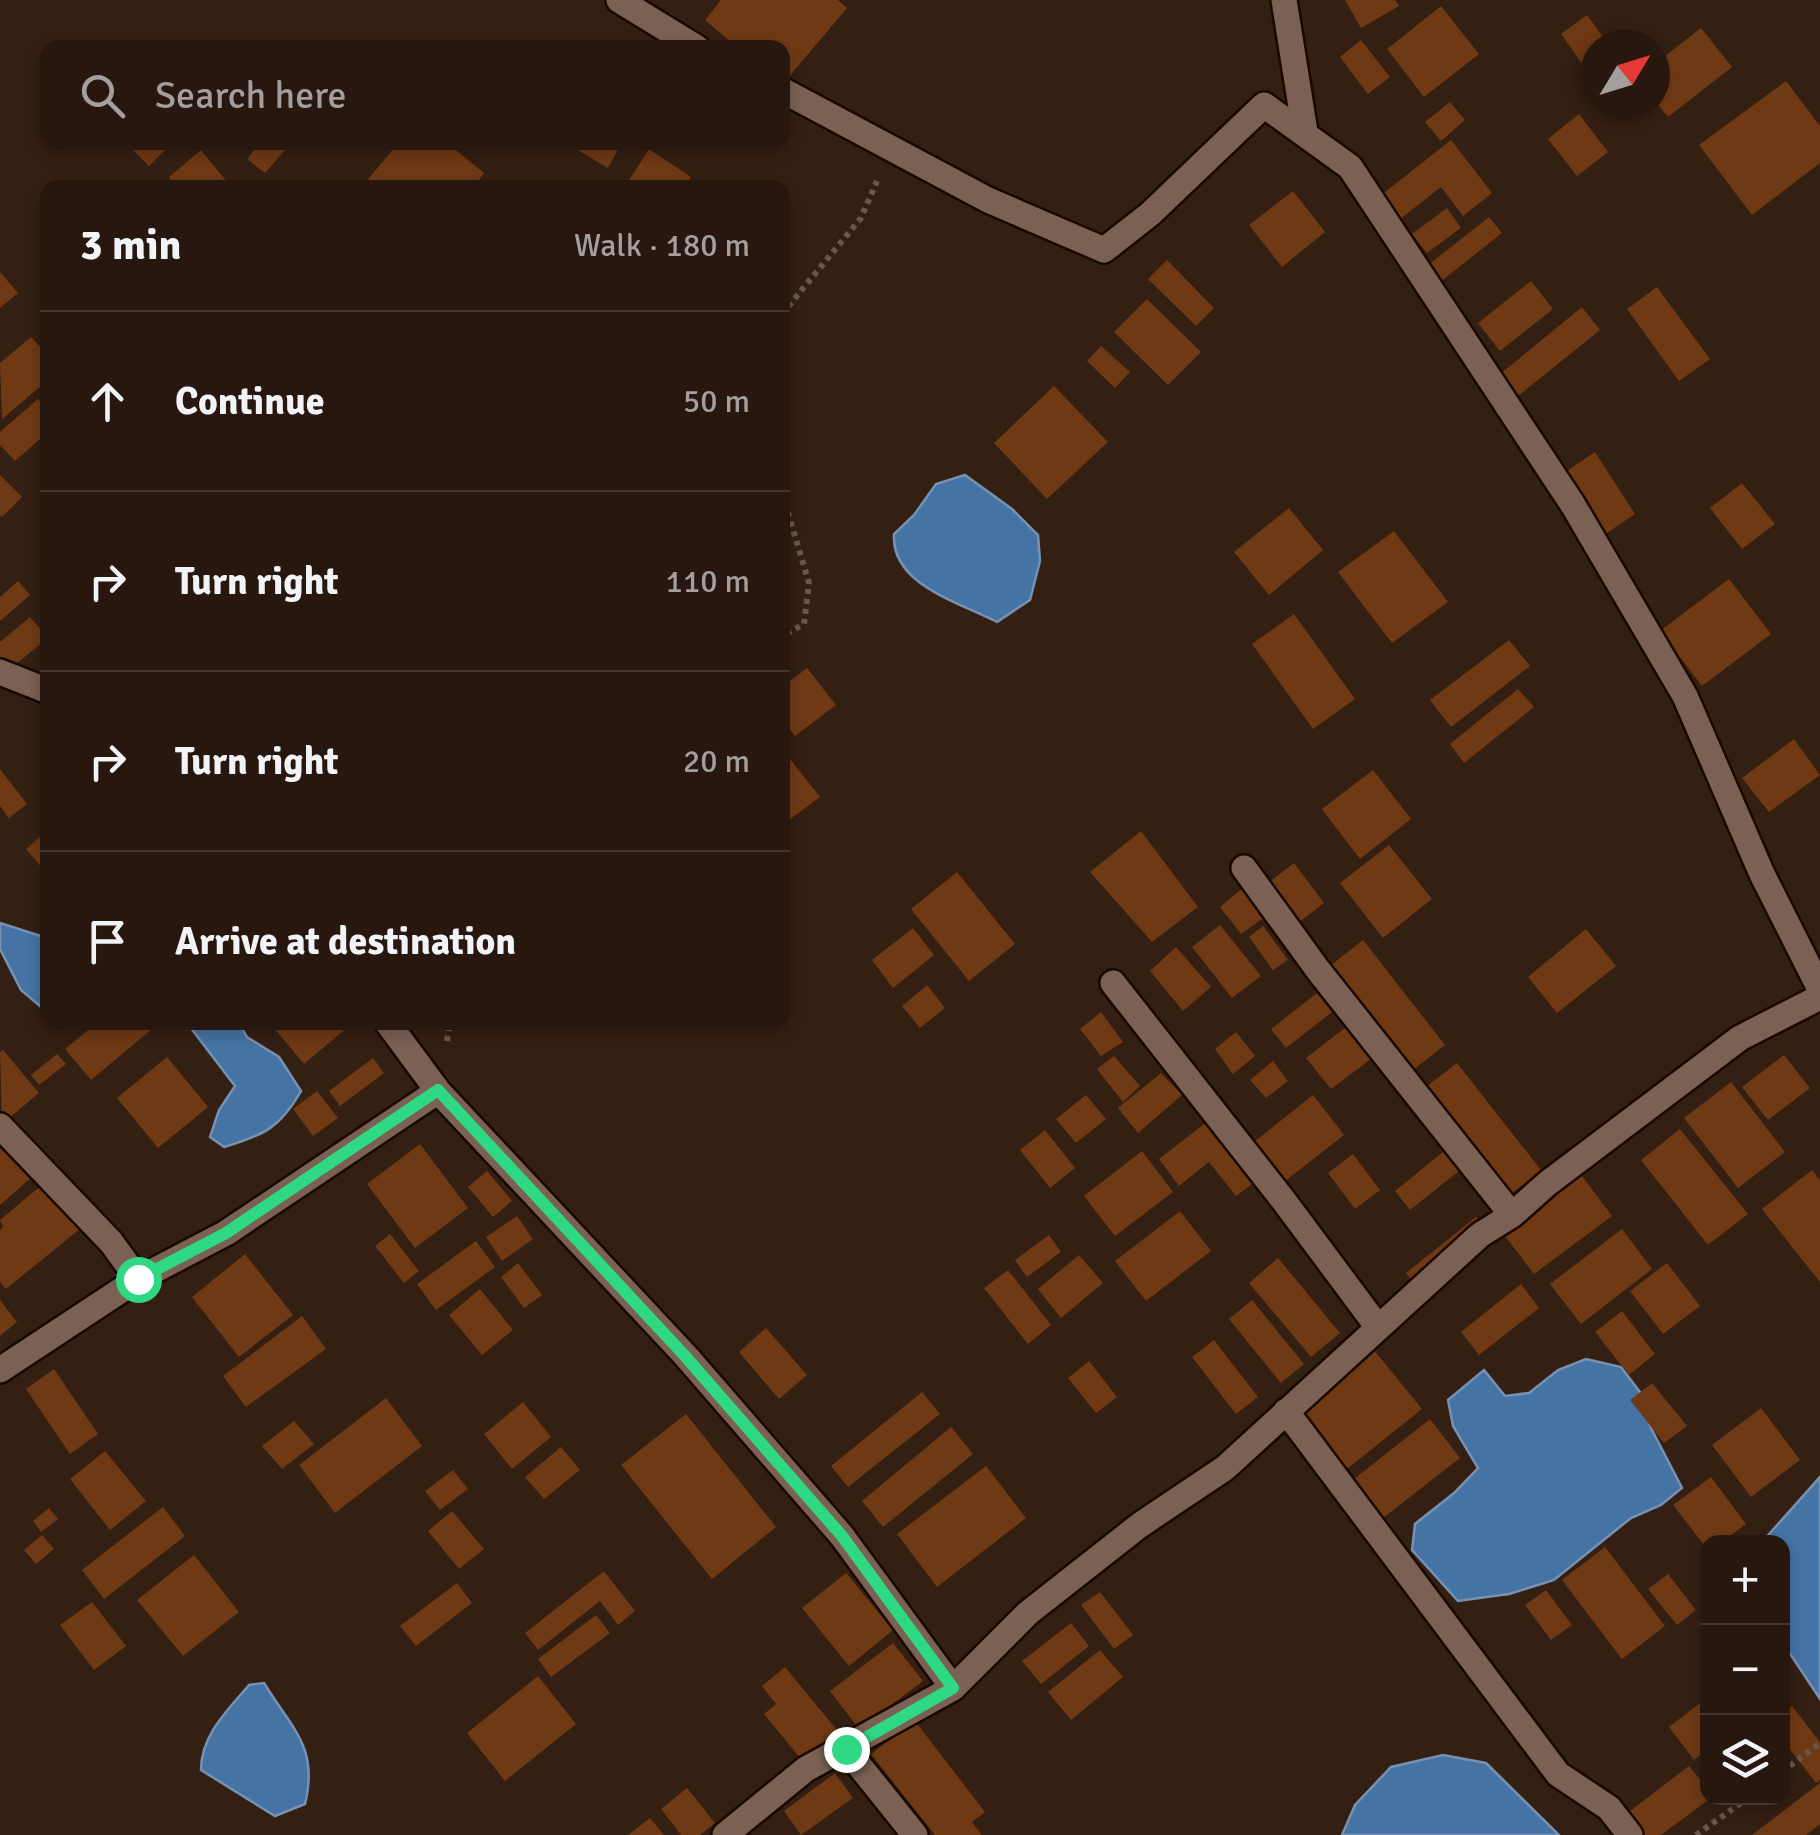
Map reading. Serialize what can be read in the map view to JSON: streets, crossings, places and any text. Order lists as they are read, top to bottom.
{
  "north": "top right",
  "page": {
    "search": "Search here",
    "heading": ["3 min", "Walk · 180 m"],
    "list": [
      ["Continue", "50 m"],
      ["Turn right", "110 m"],
      ["Turn right", "20 m"],
      "Arrive at destination"
    ],
    "map_buttons": ["+", "−"]
  }
}
